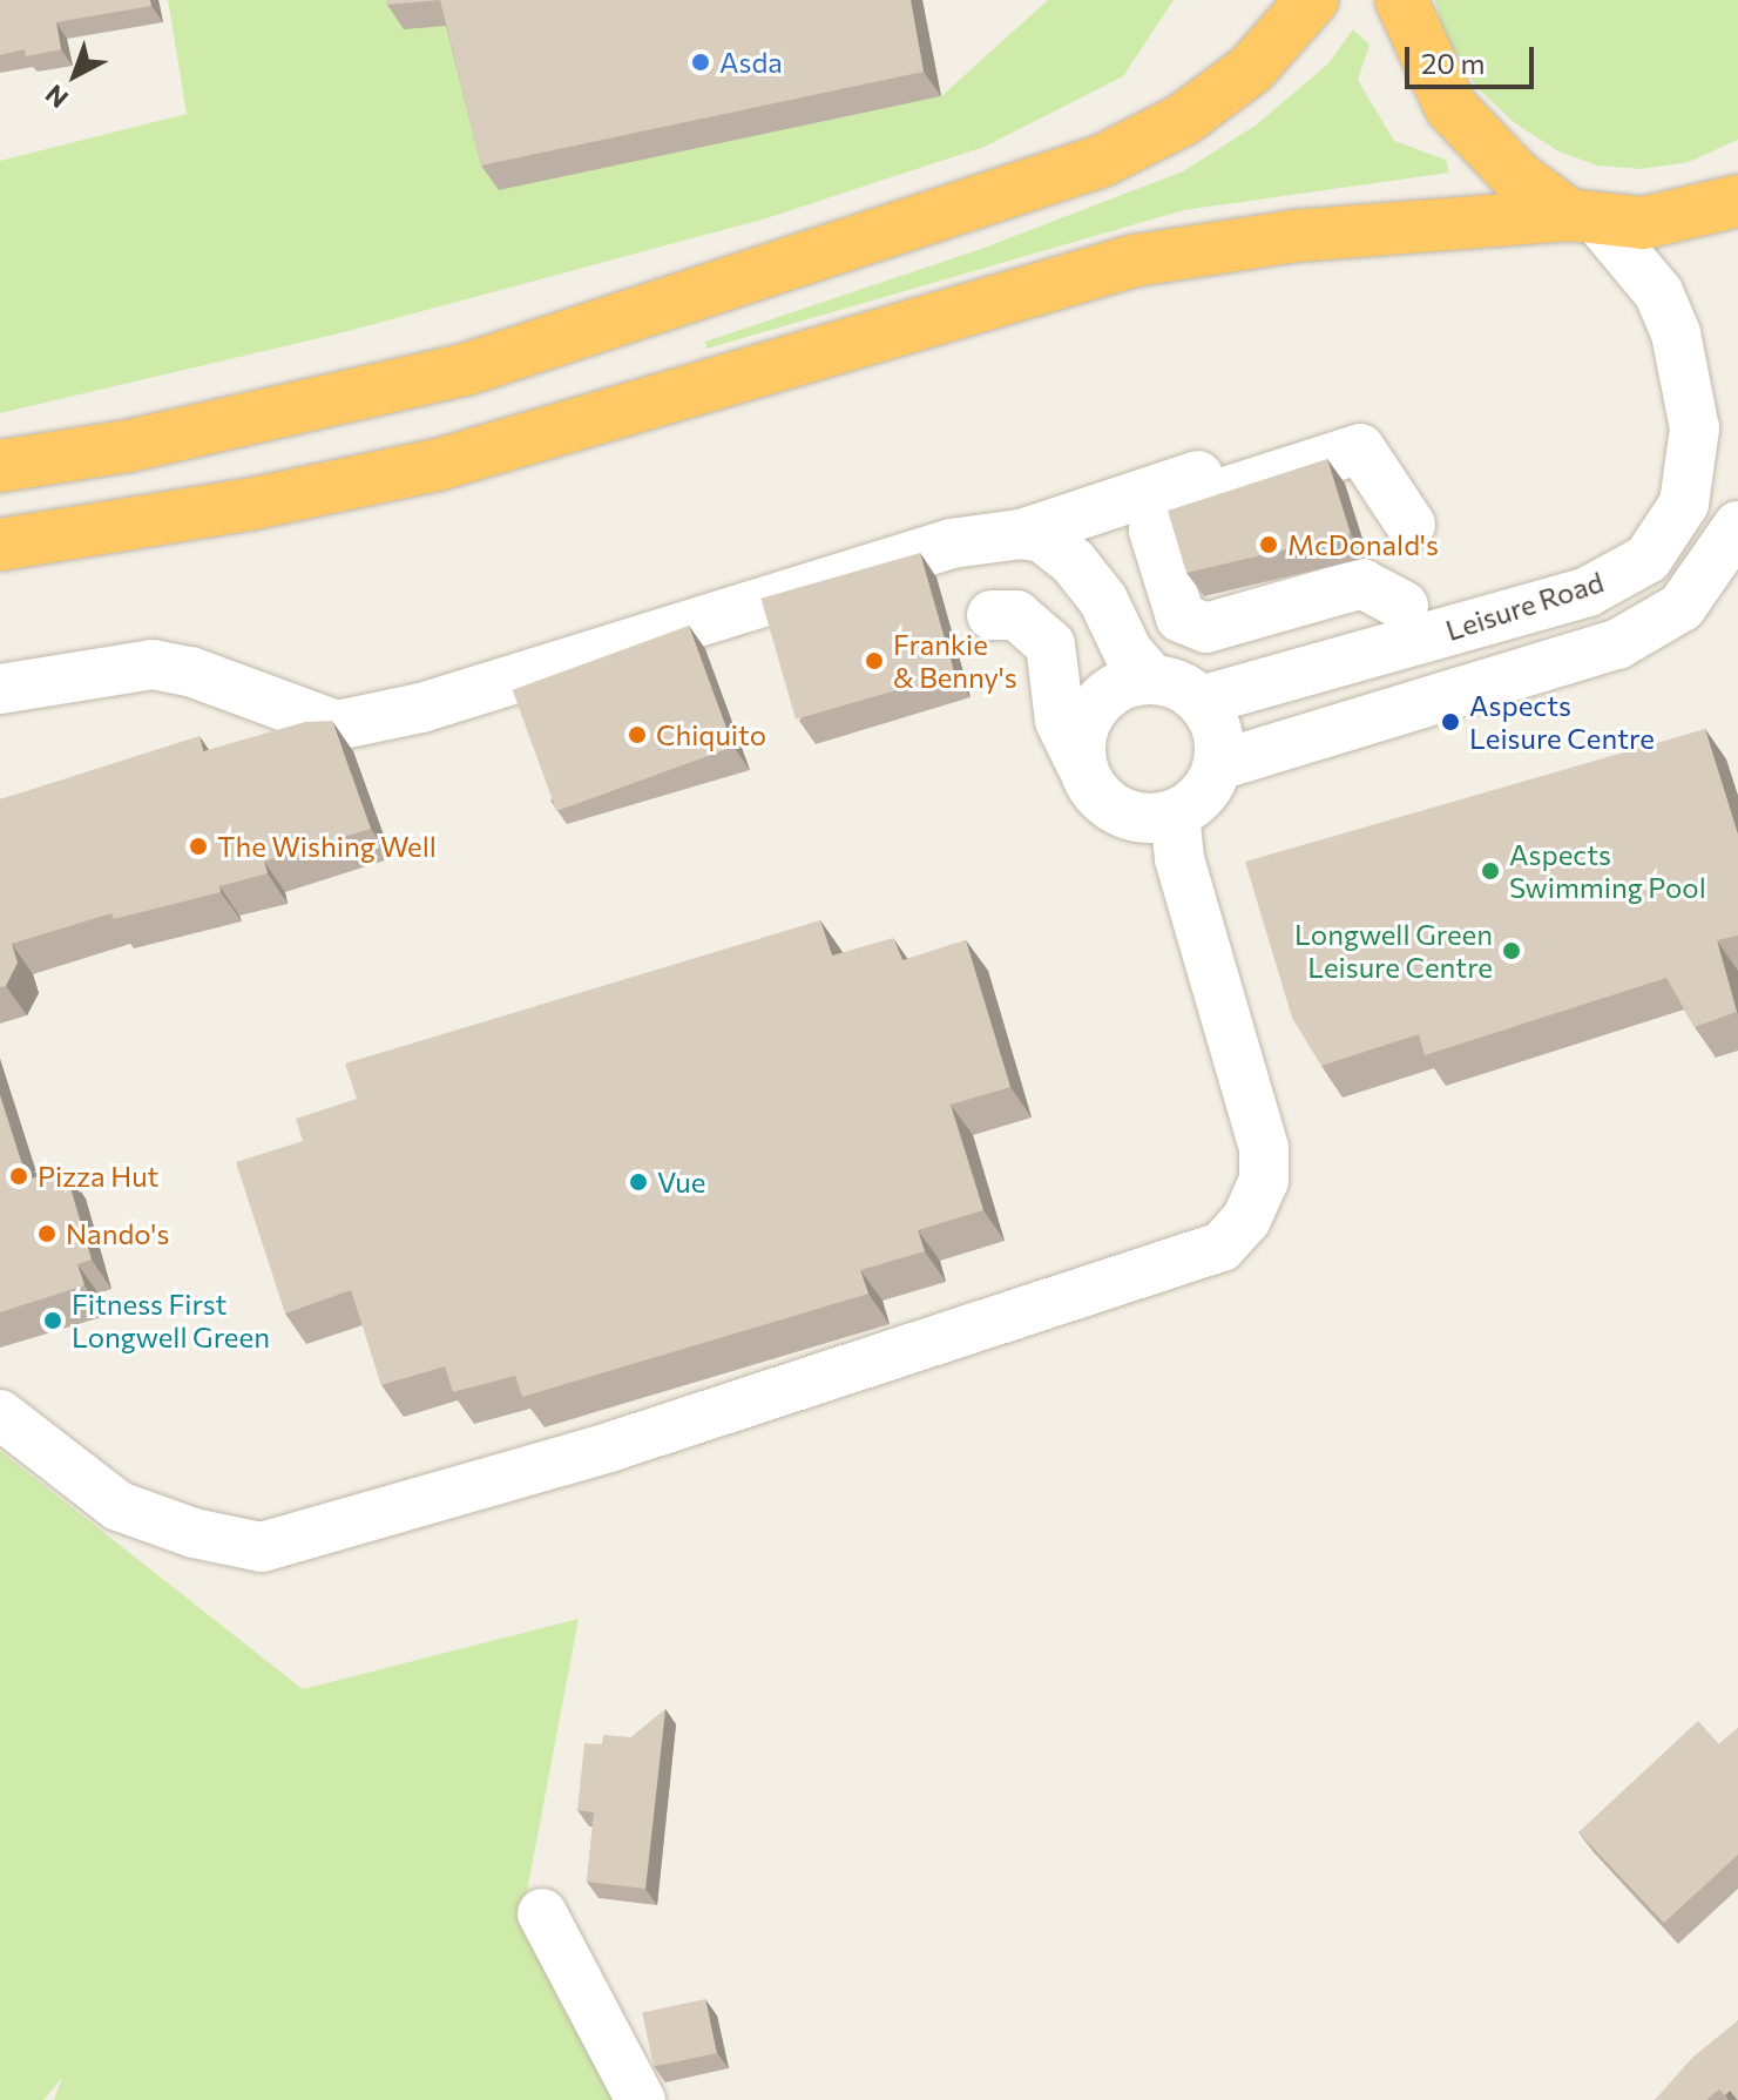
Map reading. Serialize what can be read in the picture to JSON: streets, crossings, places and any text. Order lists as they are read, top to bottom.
{
  "streets": {
    "lane": ["Leisure Road"]
  },
  "places": [
    "Asda",
    "McDonald's",
    "Frankie & Benny's",
    "Aspects Leisure Centre",
    "Chiquito",
    "The Wishing Well",
    "Aspects Swimming Pool",
    "Longwell Green Leisure Centre",
    "Pizza Hut",
    "Vue",
    "Nando's",
    "Fitness First Longwell Green"
  ],
  "scale_bar": "20 m",
  "north": "bottom left"
}
